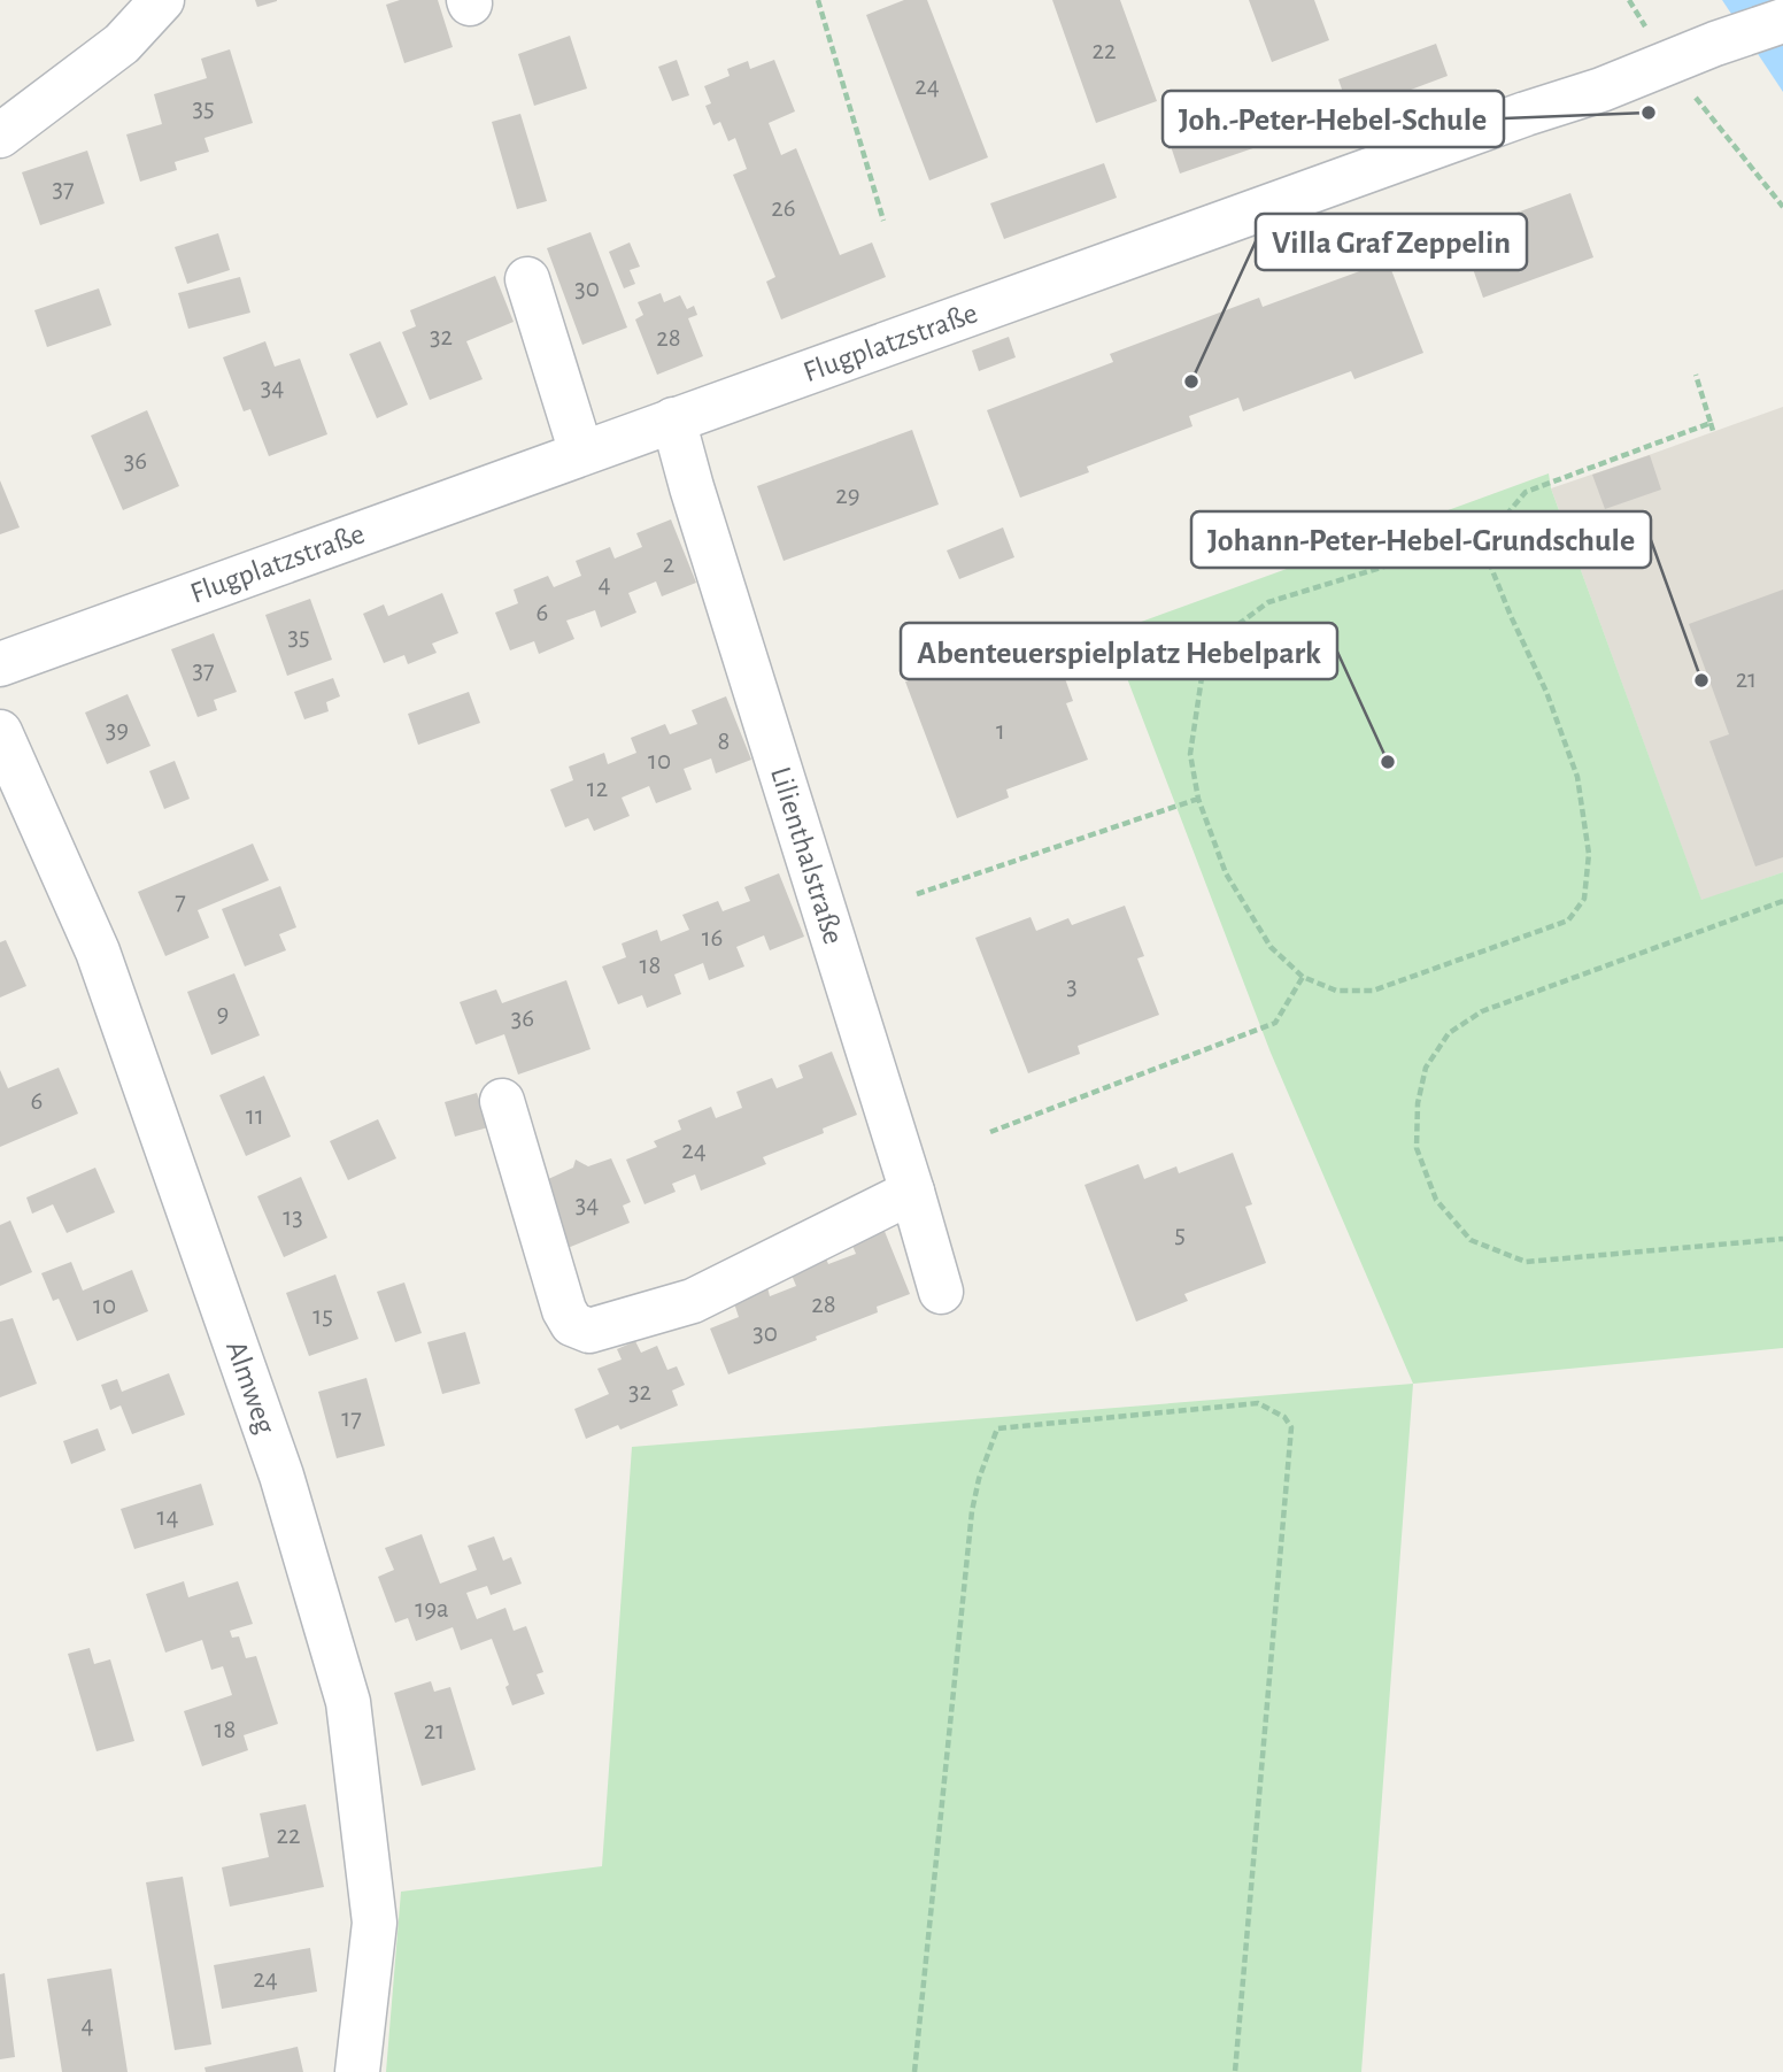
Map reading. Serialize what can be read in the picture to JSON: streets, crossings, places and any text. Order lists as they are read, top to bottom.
{
  "streets": {
    "street": ["Flugplatzstraße", "Lilienthalstraße", "Almweg"]
  },
  "crossings": [
    ["Flugplatzstraße", "Lilienthalstraße"]
  ],
  "places": [
    "Joh.-Peter-Hebel-Schule",
    "Villa Graf Zeppelin",
    "Johann-Peter-Hebel-Grundschule",
    "Abenteuerspielplatz Hebelpark"
  ],
  "house_numbers": [
    "22",
    "24",
    "35",
    "37",
    "26",
    "30",
    "32",
    "28",
    "34",
    "36",
    "29",
    "2",
    "4",
    "6",
    "35",
    "37",
    "21",
    "39",
    "1",
    "8",
    "10",
    "12",
    "7",
    "16",
    "18",
    "3",
    "9",
    "36",
    "6",
    "11",
    "24",
    "34",
    "13",
    "5",
    "28",
    "10",
    "15",
    "30",
    "32",
    "17",
    "14",
    "19a",
    "18",
    "21",
    "22",
    "24",
    "4"
  ]
}
